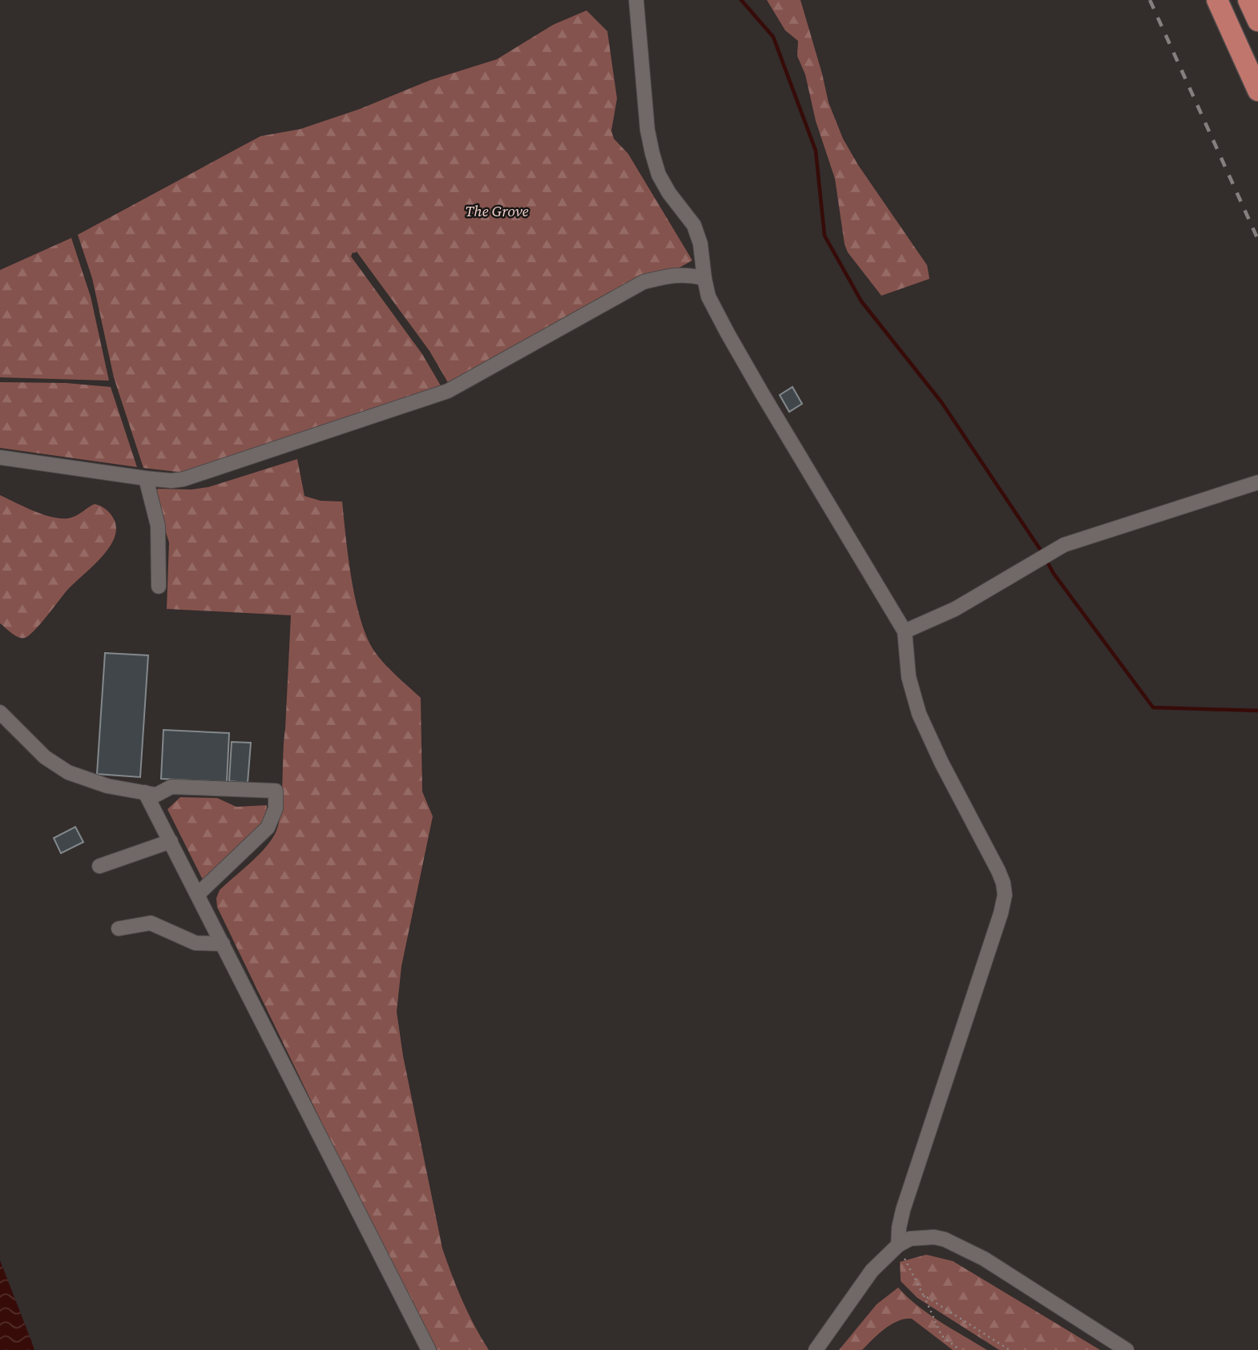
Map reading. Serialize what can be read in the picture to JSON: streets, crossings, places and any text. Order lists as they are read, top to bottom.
{
  "parks": ["The Grove"]
}
